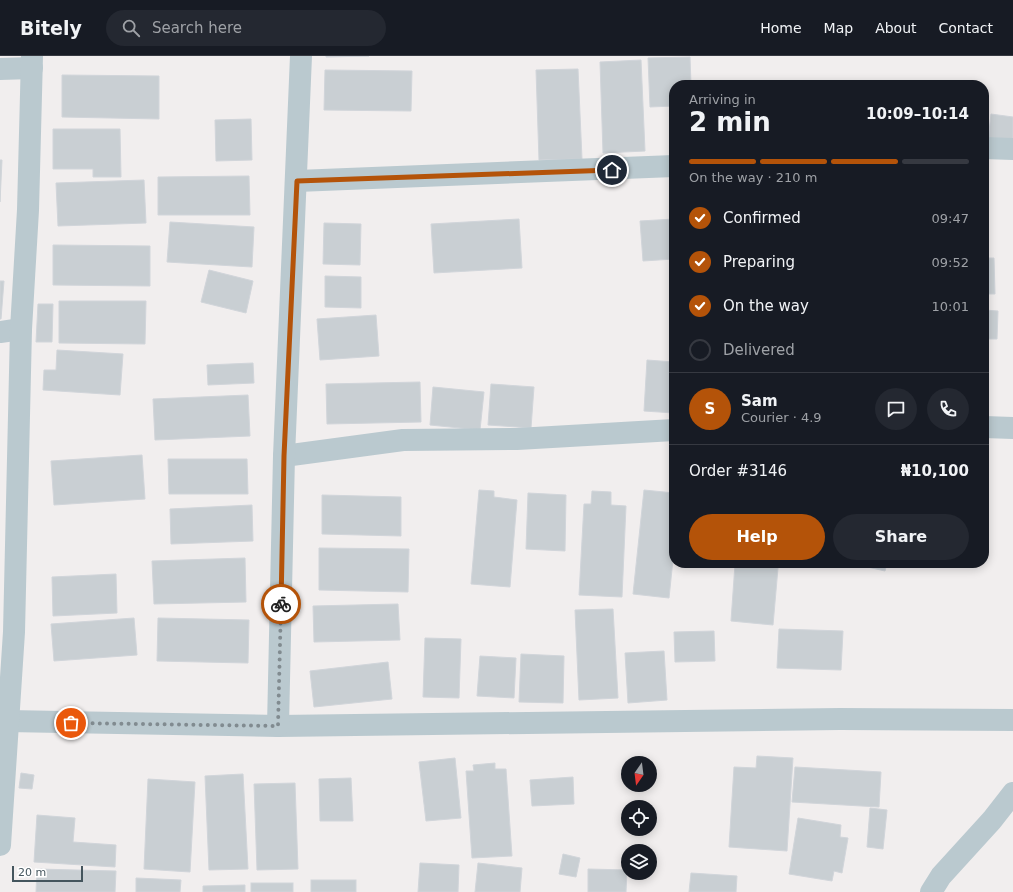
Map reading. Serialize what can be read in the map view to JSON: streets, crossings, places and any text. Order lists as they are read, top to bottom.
{
  "scale_bar": "20 m",
  "north": "bottom",
  "page": {
    "header": "Bitely",
    "search": "Search here",
    "nav": [
      "Home",
      "Map",
      "About",
      "Contact"
    ],
    "heading": ["2 min", "Arriving in", "10:09–10:14"],
    "panel": [
      "Sam",
      "Courier · 4.9",
      "Order #3146",
      "₦10,100"
    ],
    "bar": "On the way · 210 m",
    "list": [
      ["Confirmed", "09:47"],
      ["Preparing", "09:52"],
      ["On the way", "10:01"],
      "Delivered"
    ],
    "round": "S",
    "buttons": ["Help", "Share"],
    "scale": "20 m"
  }
}
